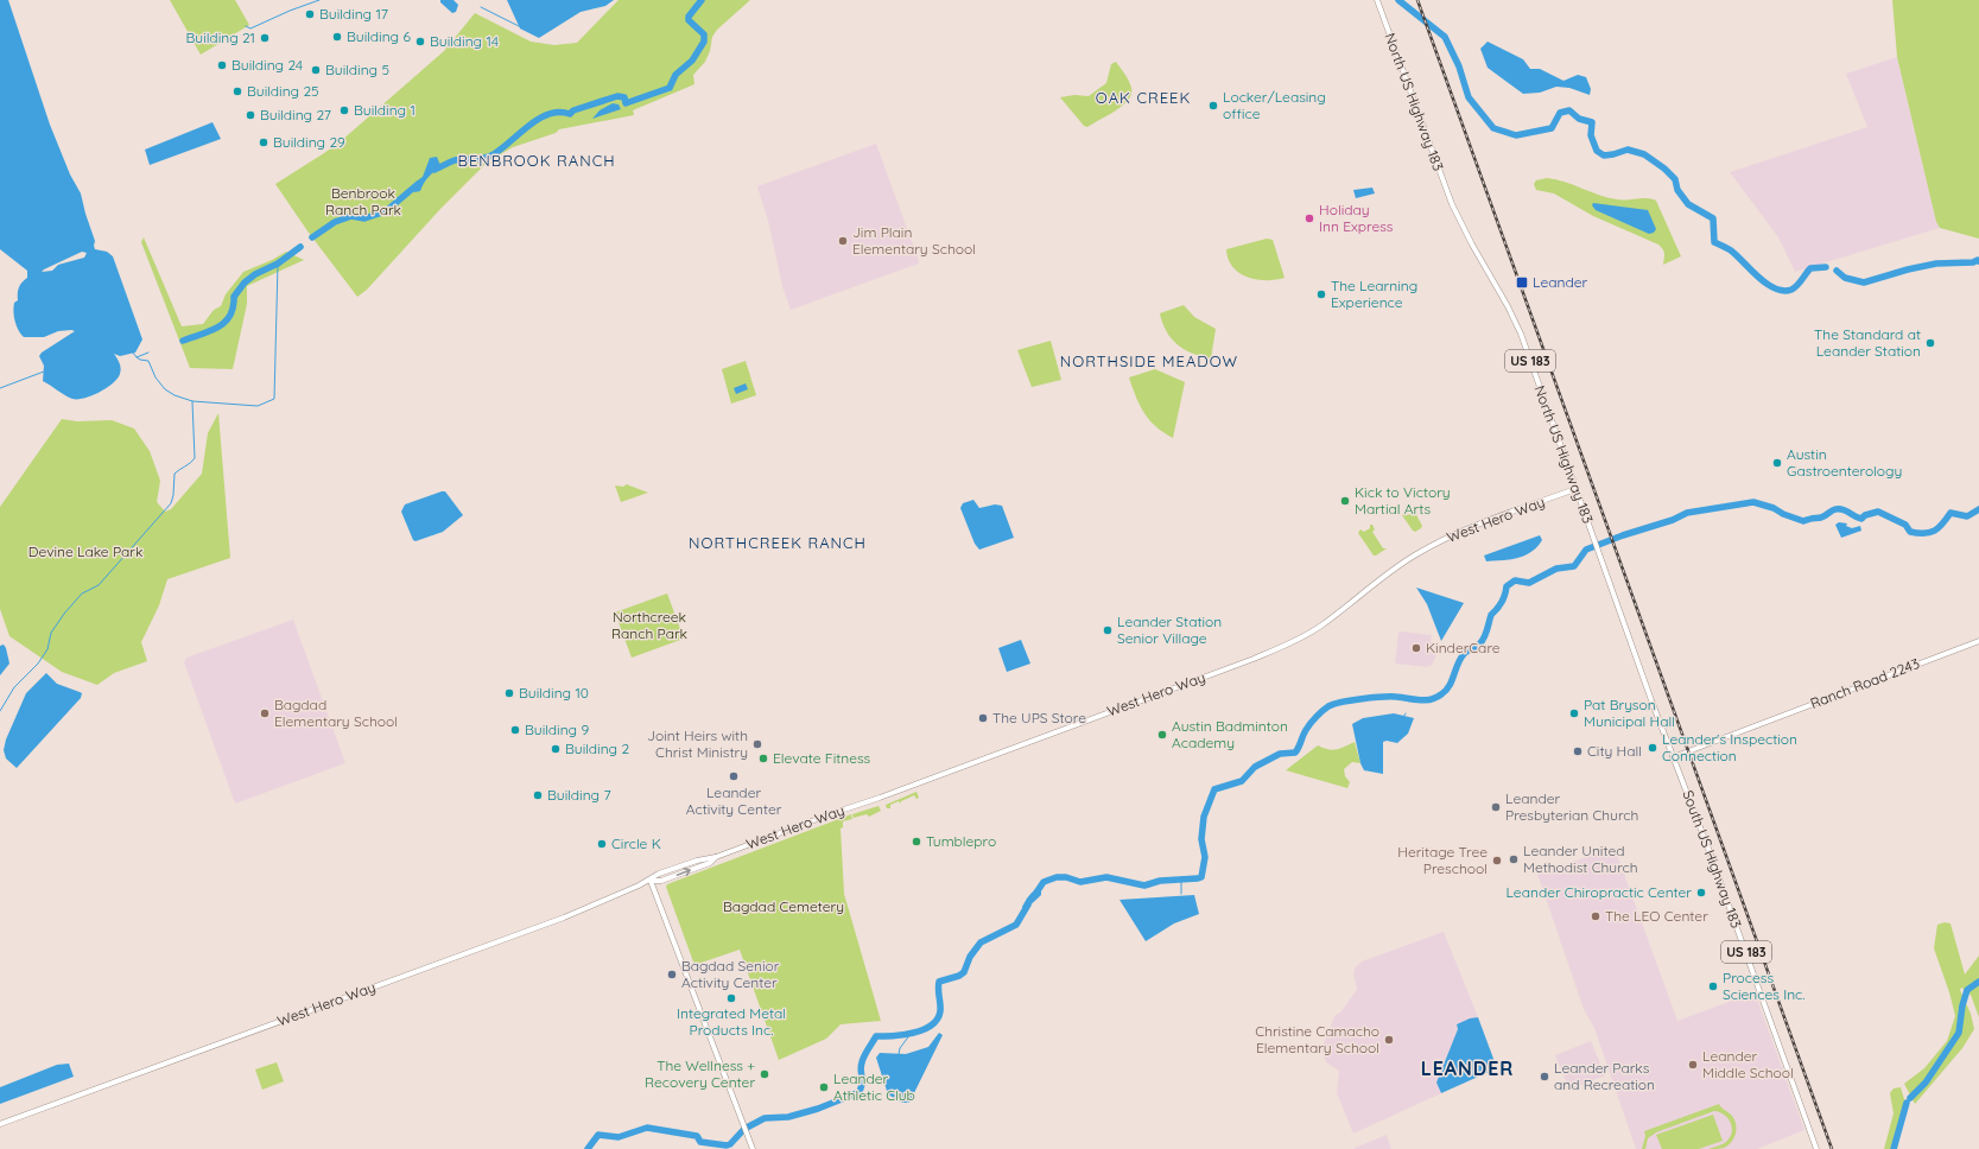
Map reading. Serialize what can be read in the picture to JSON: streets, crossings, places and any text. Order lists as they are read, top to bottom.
{
  "streets": {
    "main road": [
      "North US Highway 183",
      "US 183",
      "West Hero Way",
      "Ranch Road 2243",
      "South US Highway 183"
    ]
  },
  "crossings": [
    ["North US Highway 183", "West Hero Way"],
    ["North US Highway 183", "Ranch Road 2243"],
    ["North US Highway 183", "South US Highway 183"],
    ["Ranch Road 2243", "South US Highway 183"]
  ],
  "districts": [
    "OAK CREEK",
    "BENBROOK RANCH",
    "NORTHSIDE MEADOW",
    "NORTHCREEK RANCH",
    "LEANDER"
  ],
  "parks": [
    "Benbrook Ranch Park",
    "Devine Lake Park",
    "Northcreek Ranch Park",
    "Bagdad Cemetery"
  ],
  "places": {
    "other": [
      "Building 17",
      "Building 6",
      "Building 21",
      "Building 14",
      "Building 24",
      "Building 5",
      "Building 25",
      "Locker/Leasing office",
      "Building 1",
      "Building 27",
      "Building 29",
      "Holiday Inn Express",
      "Jim Plain Elementary School",
      "The Learning Experience",
      "The Standard at Leander Station",
      "Austin Gastroenterology",
      "Kick to Victory Martial Arts",
      "Leander Station Senior Village",
      "KinderCare",
      "Building 10",
      "Bagdad Elementary School",
      "Pat Bryson Municipal Hall",
      "The UPS Store",
      "Building 9",
      "Austin Badminton Academy",
      "Joint Heirs with Christ Ministry",
      "Leander's Inspection Connection",
      "Building 2",
      "City Hall",
      "Elevate Fitness",
      "Leander Activity Center",
      "Building 7",
      "Leander Presbyterian Church",
      "Tumblepro",
      "Circle K",
      "Leander United Methodist Church",
      "Heritage Tree Preschool",
      "Leander Chiropractic Center",
      "The LEO Center",
      "Bagdad Senior Activity Center",
      "Process Sciences Inc.",
      "Integrated Metal Products Inc.",
      "Christine Camacho Elementary School",
      "Leander Middle School",
      "The Wellness + Recovery Center",
      "Leander Parks and Recreation",
      "Leander Athletic Club"
    ],
    "transit": ["Leander"]
  }
}
